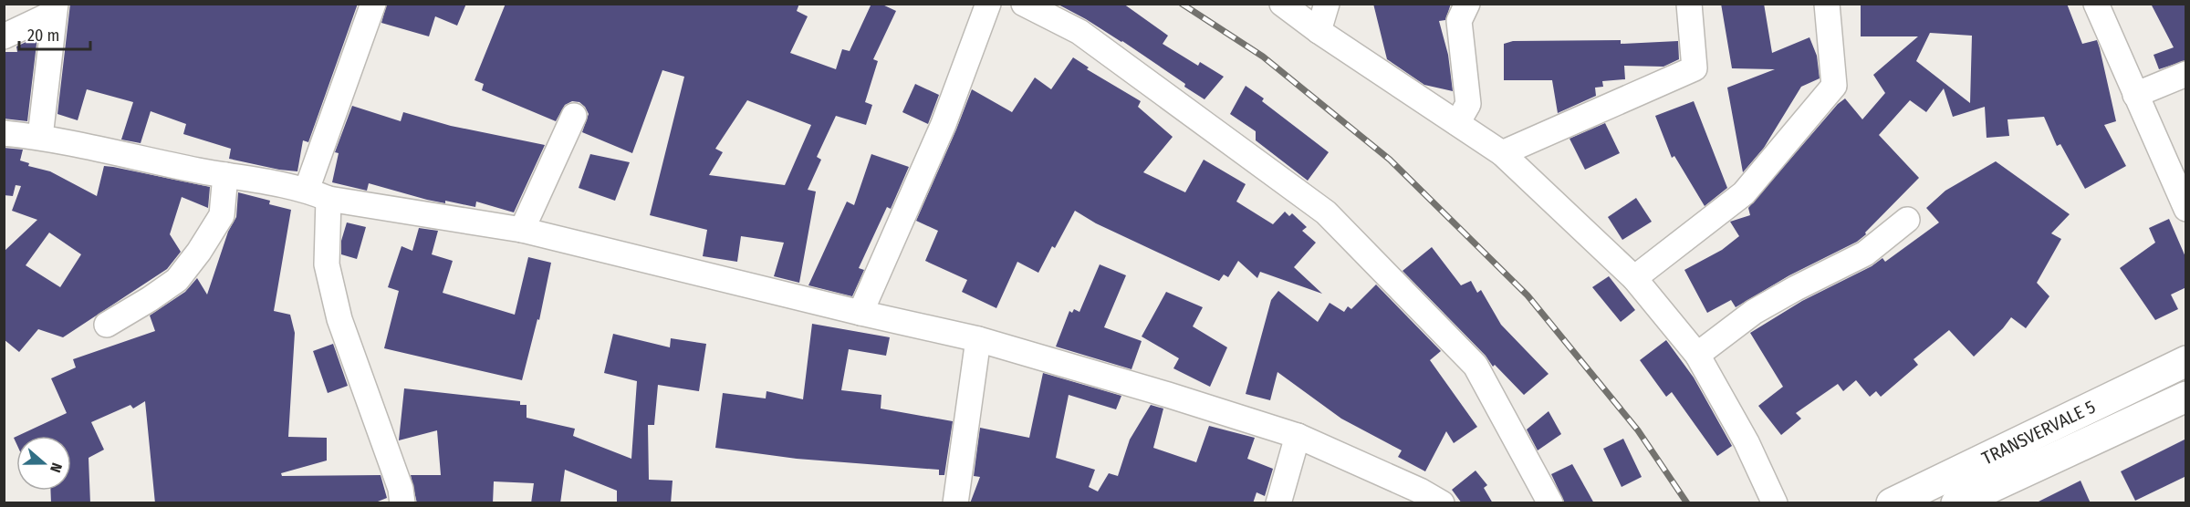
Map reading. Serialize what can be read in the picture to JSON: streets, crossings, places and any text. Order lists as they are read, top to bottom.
{
  "streets": {
    "main road": ["TRANSVERVALE 5"]
  },
  "scale_bar": "20 m",
  "north": "right"
}
